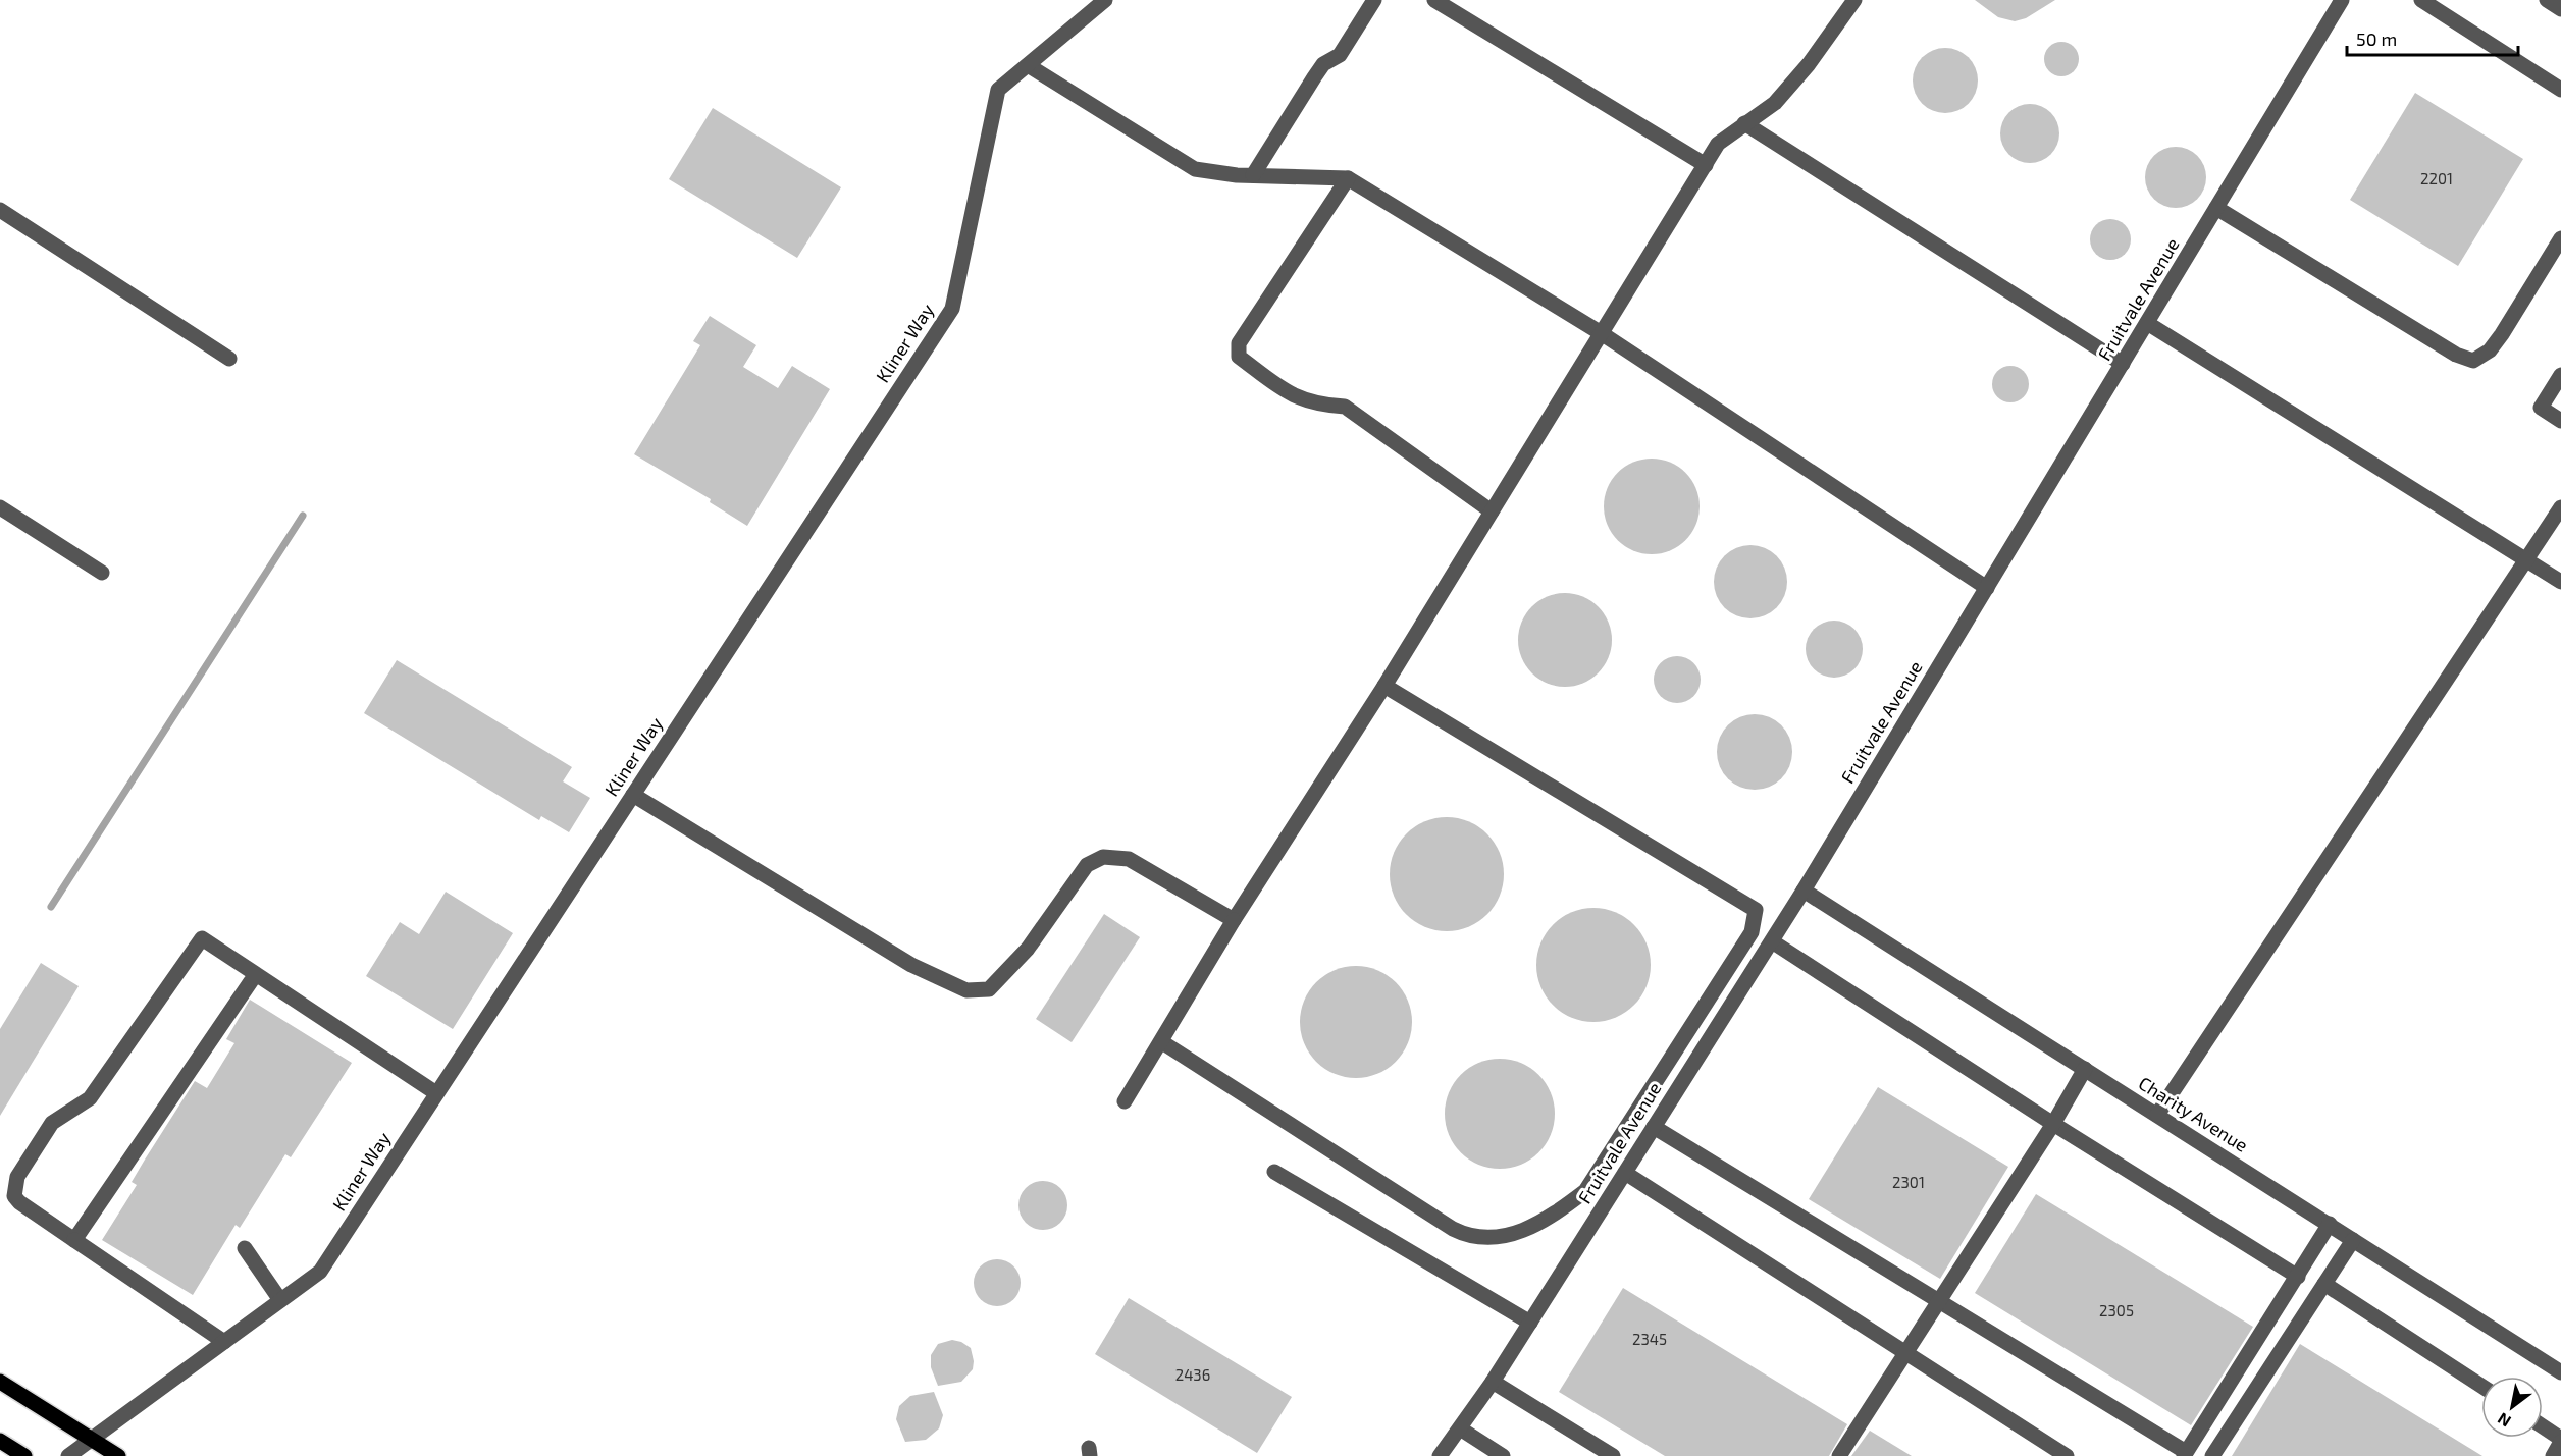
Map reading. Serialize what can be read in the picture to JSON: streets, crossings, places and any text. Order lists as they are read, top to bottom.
{
  "streets": {
    "street": ["Fruitvale Avenue", "Kliner Way", "Charity Avenue"]
  },
  "crossings": [
    ["Fruitvale Avenue", "Charity Avenue"]
  ],
  "house_numbers": [
    "2201",
    "2301",
    "2305",
    "2345",
    "2436"
  ],
  "scale_bar": "50 m",
  "north": "bottom left"
}
